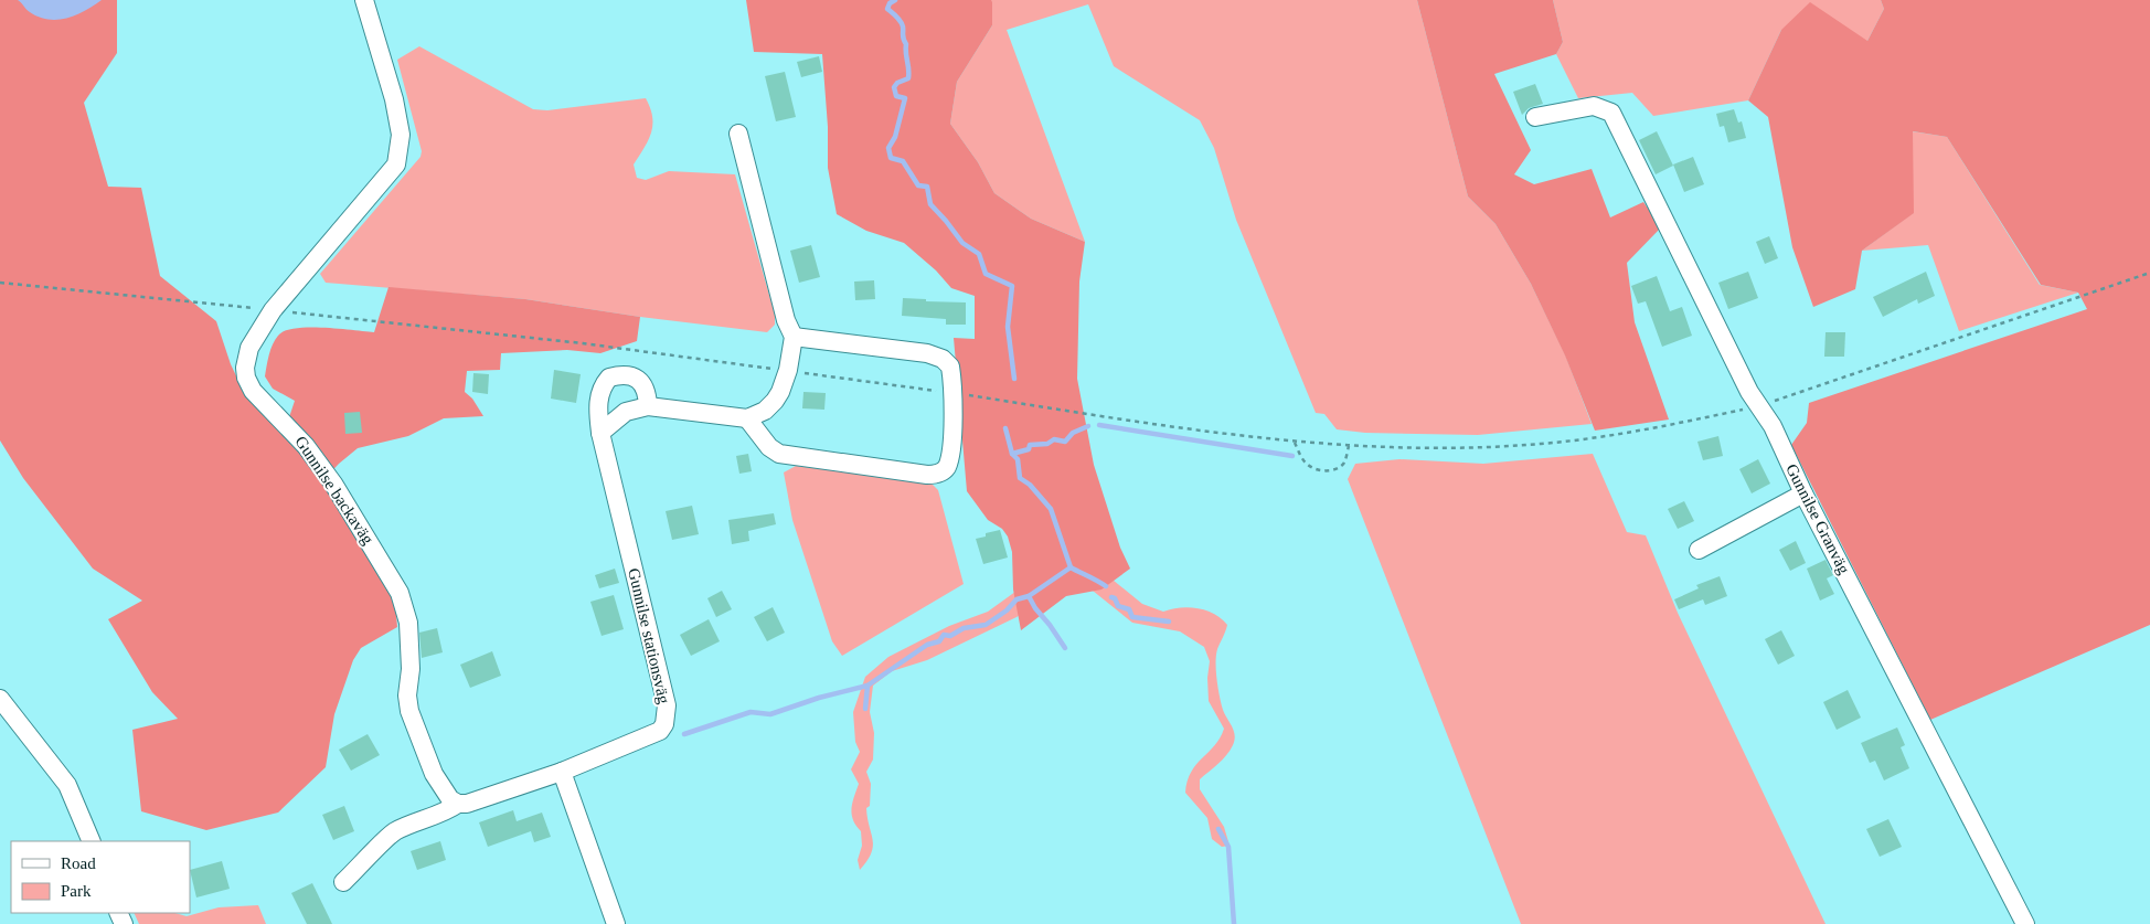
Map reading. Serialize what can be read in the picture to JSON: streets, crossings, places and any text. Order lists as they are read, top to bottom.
{
  "streets": {
    "street": ["Gunnilse backaväg", "Gunnilse Granväg", "Gunnilse stationsväg"]
  },
  "legend": ["Road", "Park"]
}
